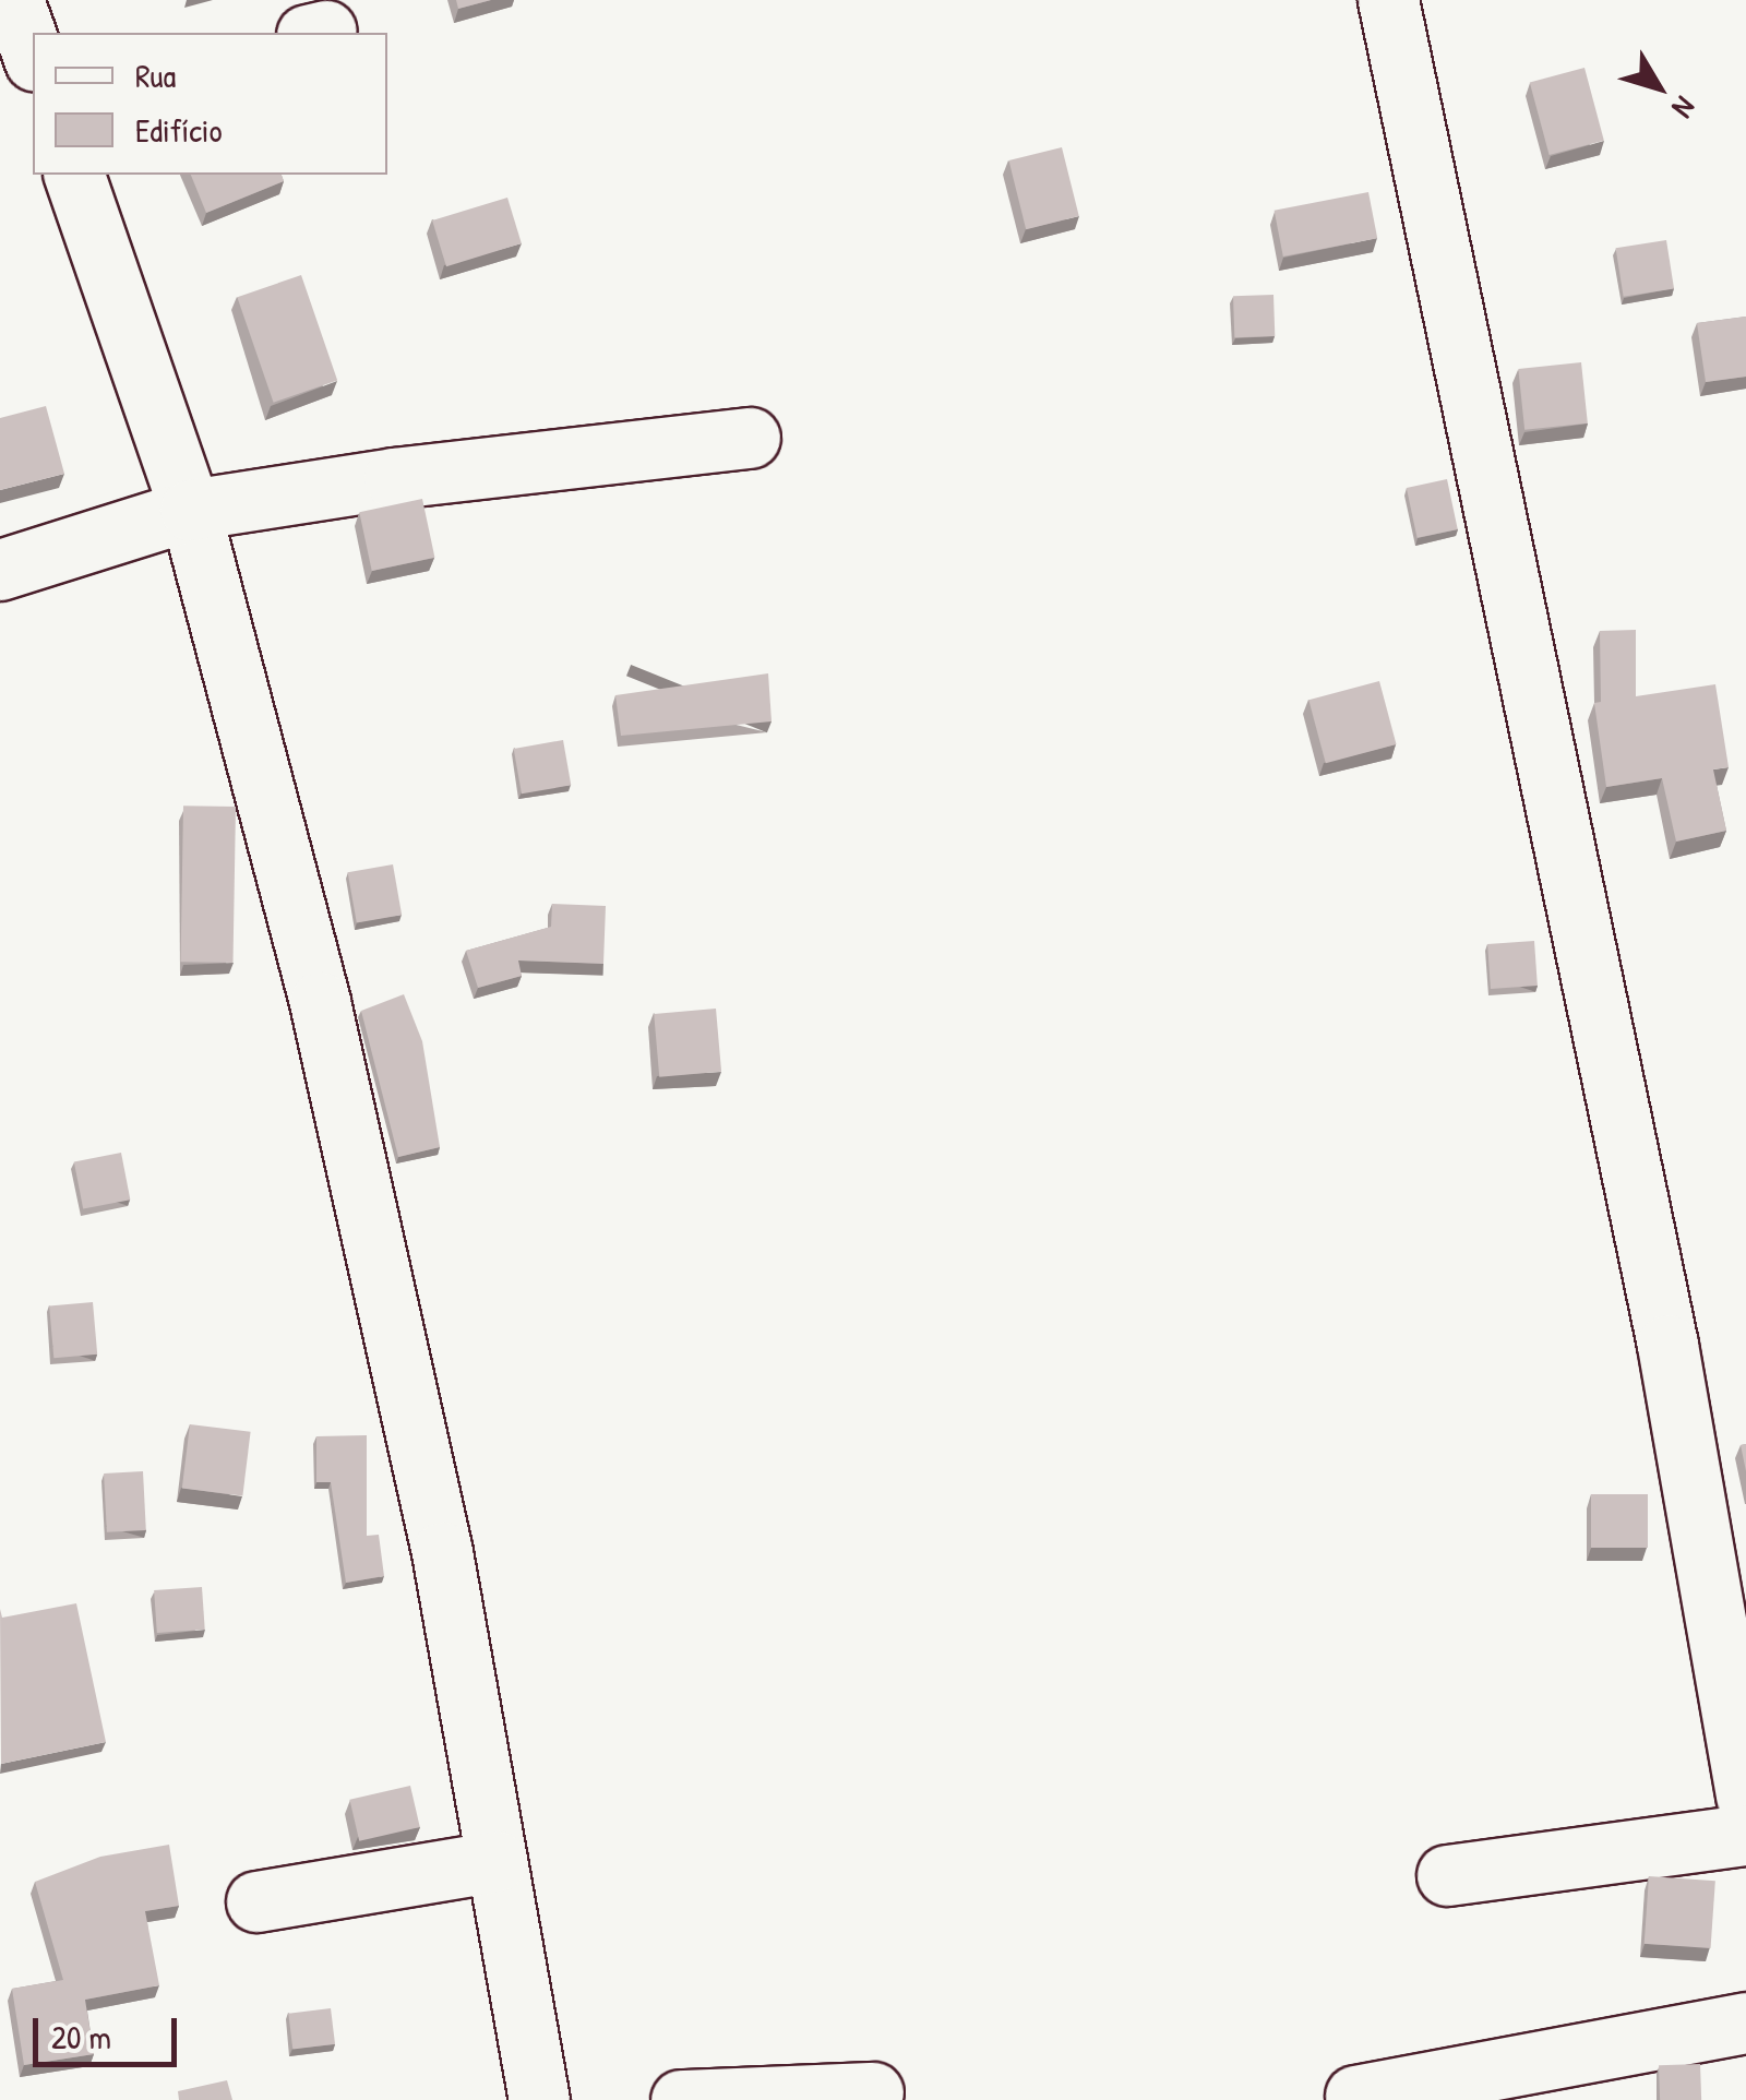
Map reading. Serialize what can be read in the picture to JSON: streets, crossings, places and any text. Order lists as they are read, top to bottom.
{
  "legend": ["Rua", "Edifício"],
  "scale_bar": "20 m",
  "north": "bottom right"
}
